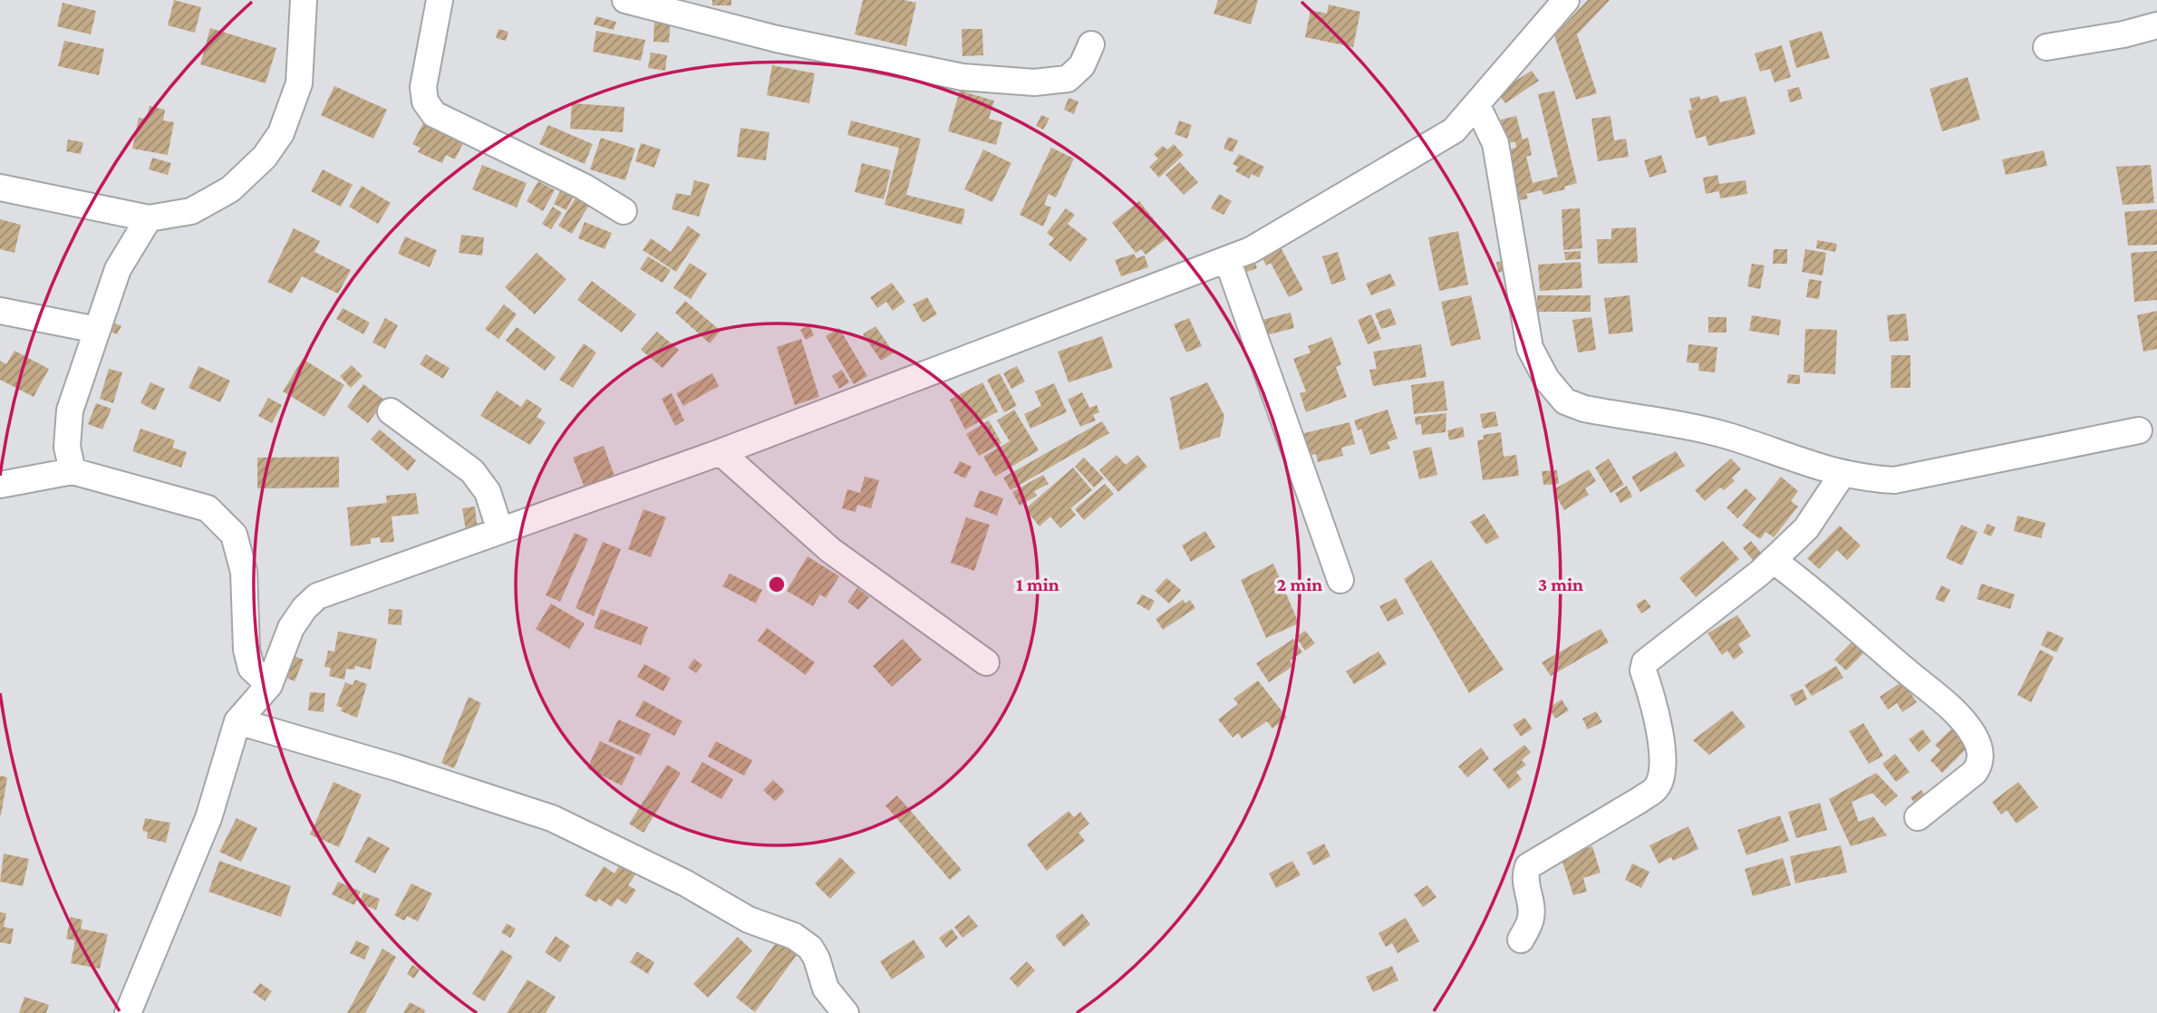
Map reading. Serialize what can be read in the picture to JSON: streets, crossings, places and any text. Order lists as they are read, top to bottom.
{
  "rings": ["1 min", "2 min", "3 min"]
}
